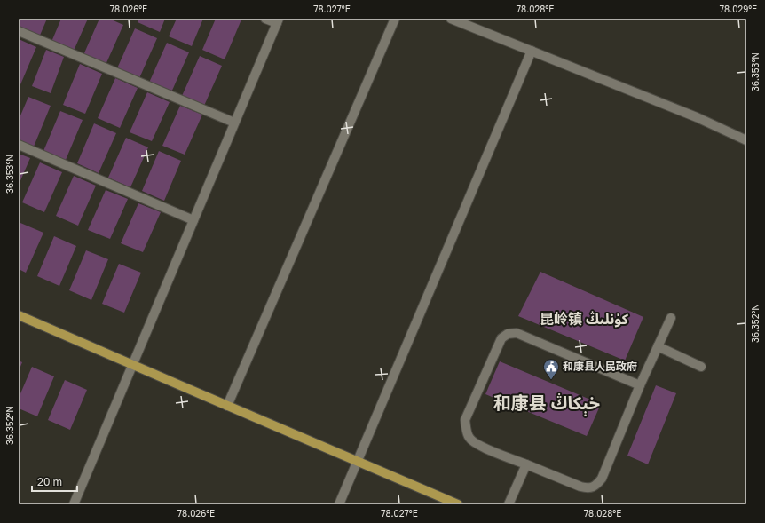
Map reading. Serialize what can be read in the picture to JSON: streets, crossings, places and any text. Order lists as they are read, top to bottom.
{
  "districts": ["昆岭镇 كۈنلىڭ", "和康县 خېكاڭ"],
  "places": {
    "public building": ["和康县人民政府"]
  },
  "scale_bar": "20 m",
  "coordinates": [
    "78.026°E",
    "78.027°E",
    "78.028°E",
    "78.029°E",
    "36.353°N",
    "36.352°N"
  ]
}
